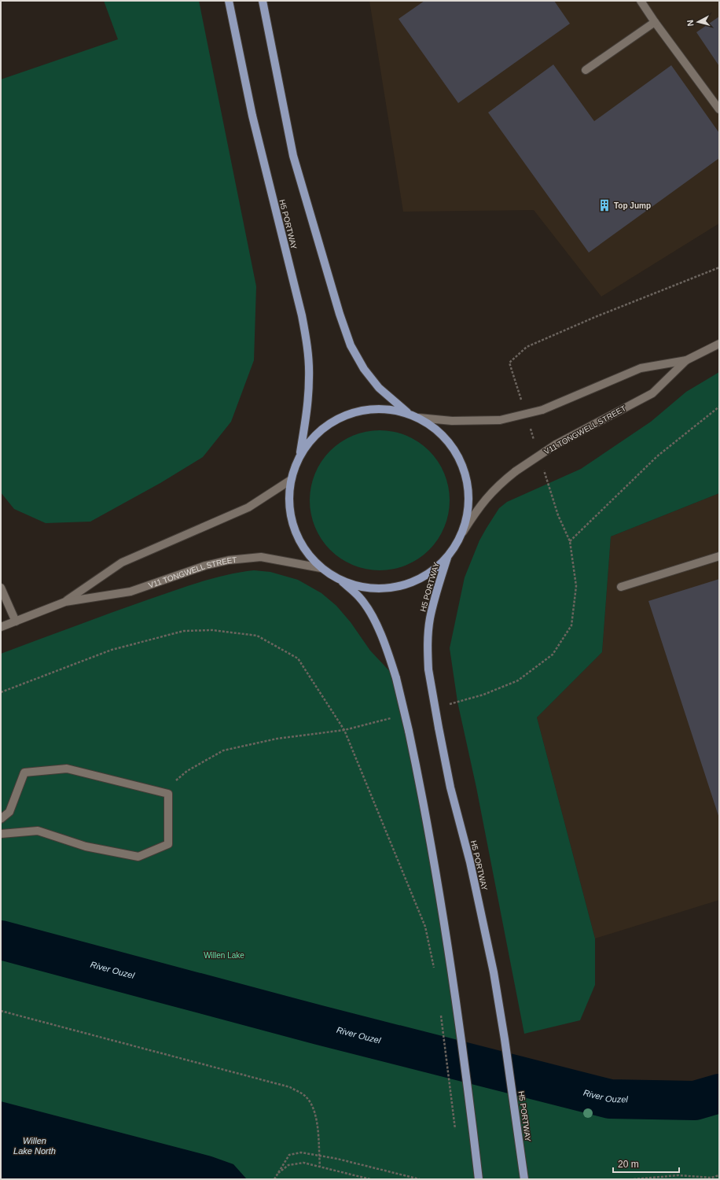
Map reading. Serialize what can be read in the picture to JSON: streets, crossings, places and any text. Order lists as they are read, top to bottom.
{
  "streets": {
    "main road": ["H5 PORTWAY"],
    "street": ["V11 TONGWELL STREET"]
  },
  "water": ["River Ouzel", "Willen Lake North"],
  "parks": ["Willen Lake"],
  "places": {
    "building": ["Top Jump"]
  },
  "scale_bar": "20 m",
  "north": "left"
}
